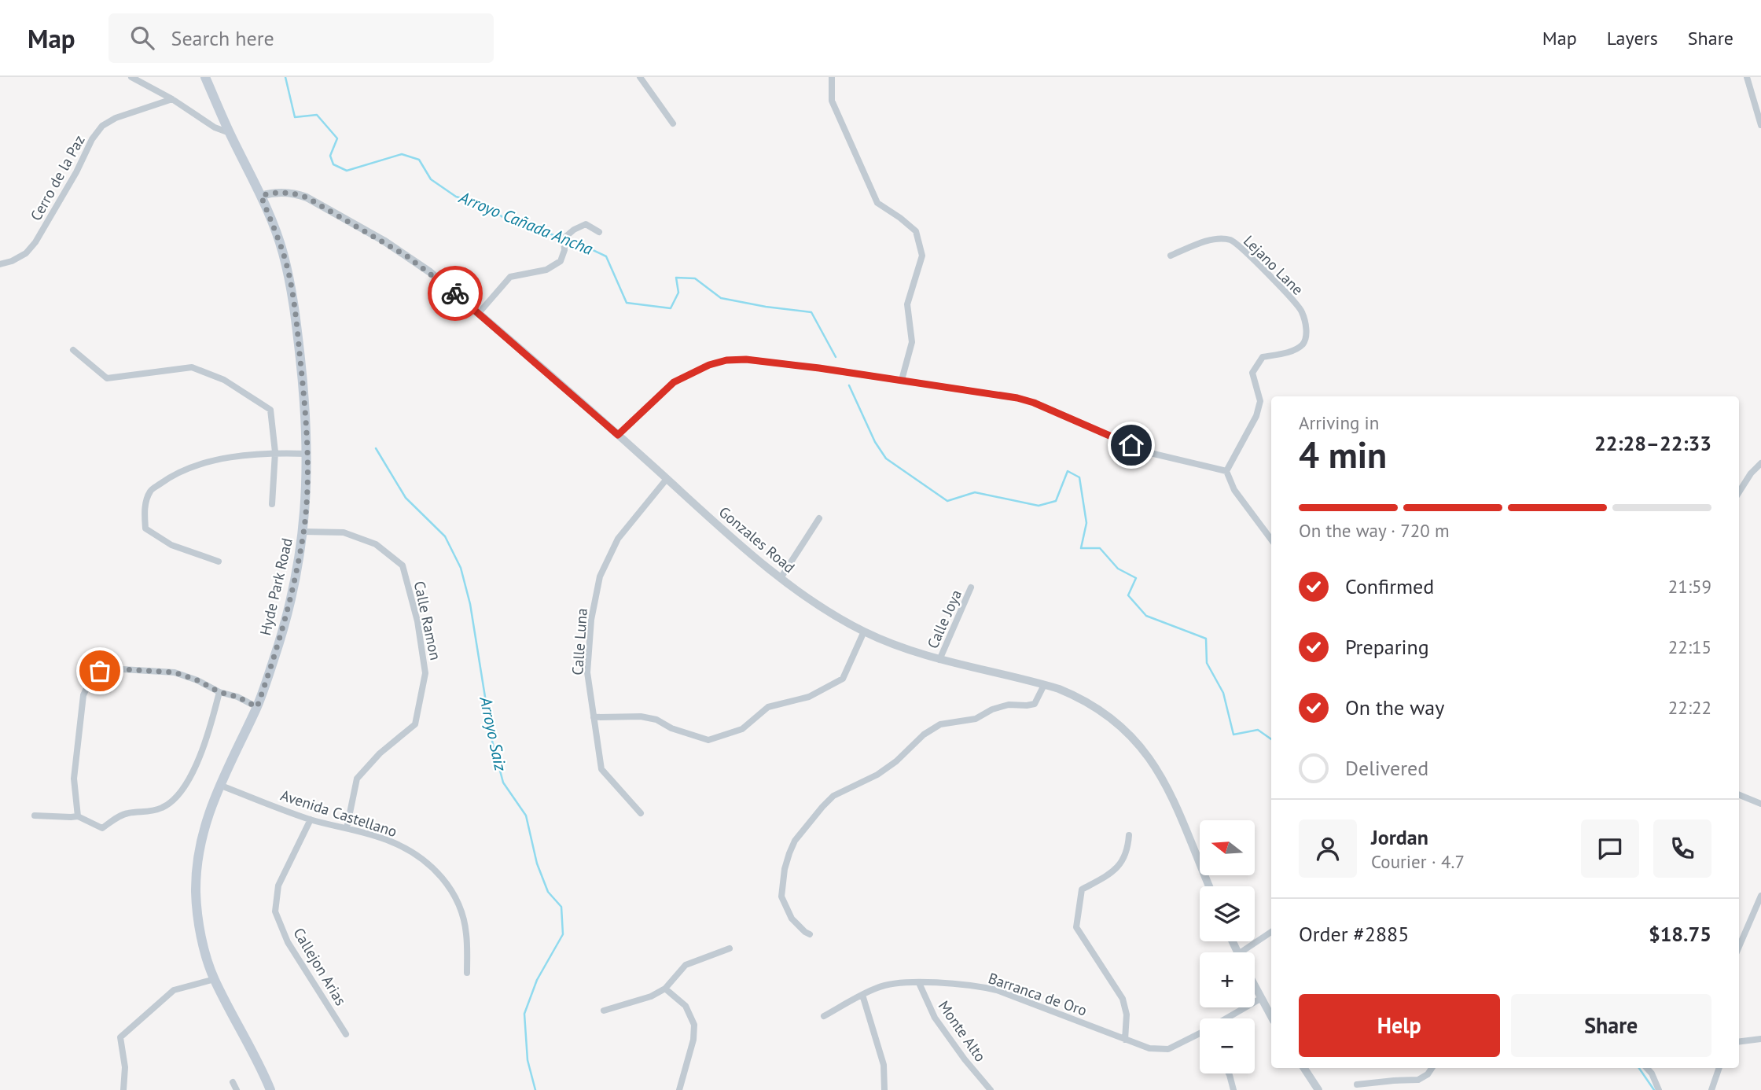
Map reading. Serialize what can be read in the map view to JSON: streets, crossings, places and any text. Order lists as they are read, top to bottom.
{
  "streets": {
    "main road": ["Hyde Park Road"],
    "street": [
      "Cerro de la Paz",
      "Lejano Lane",
      "Gonzales Road",
      "Calle Joya",
      "Calle Ramon",
      "Calle Luna",
      "Avenida Castellano",
      "Callejon Arias",
      "Barranca de Oro",
      "Monte Alto"
    ]
  },
  "crossings": [
    ["Gonzales Road", "Hyde Park Road"],
    ["Gonzales Road", "Calle Joya"],
    ["Gonzales Road", "Calle Luna"],
    ["Hyde Park Road", "Calle Ramon"],
    ["Hyde Park Road", "Avenida Castellano"],
    ["Calle Ramon", "Avenida Castellano"],
    ["Avenida Castellano", "Callejon Arias"],
    ["Barranca de Oro", "Monte Alto"]
  ],
  "water": ["Arroyo Cañada Ancha", "Arroyo Saiz"],
  "north": "left",
  "page": {
    "header": "Map",
    "search": "Search here",
    "nav": ["Map", "Layers", "Share"],
    "heading": ["4 min", "Arriving in", "22:28–22:33"],
    "panel": [
      "Jordan",
      "Courier · 4.7",
      "Order #2885",
      "$18.75"
    ],
    "bar": "On the way · 720 m",
    "list": [
      ["Confirmed", "21:59"],
      ["Preparing", "22:15"],
      ["On the way", "22:22"],
      "Delivered"
    ],
    "map_buttons": ["+", "−"],
    "buttons": ["Help", "Share"]
  }
}
